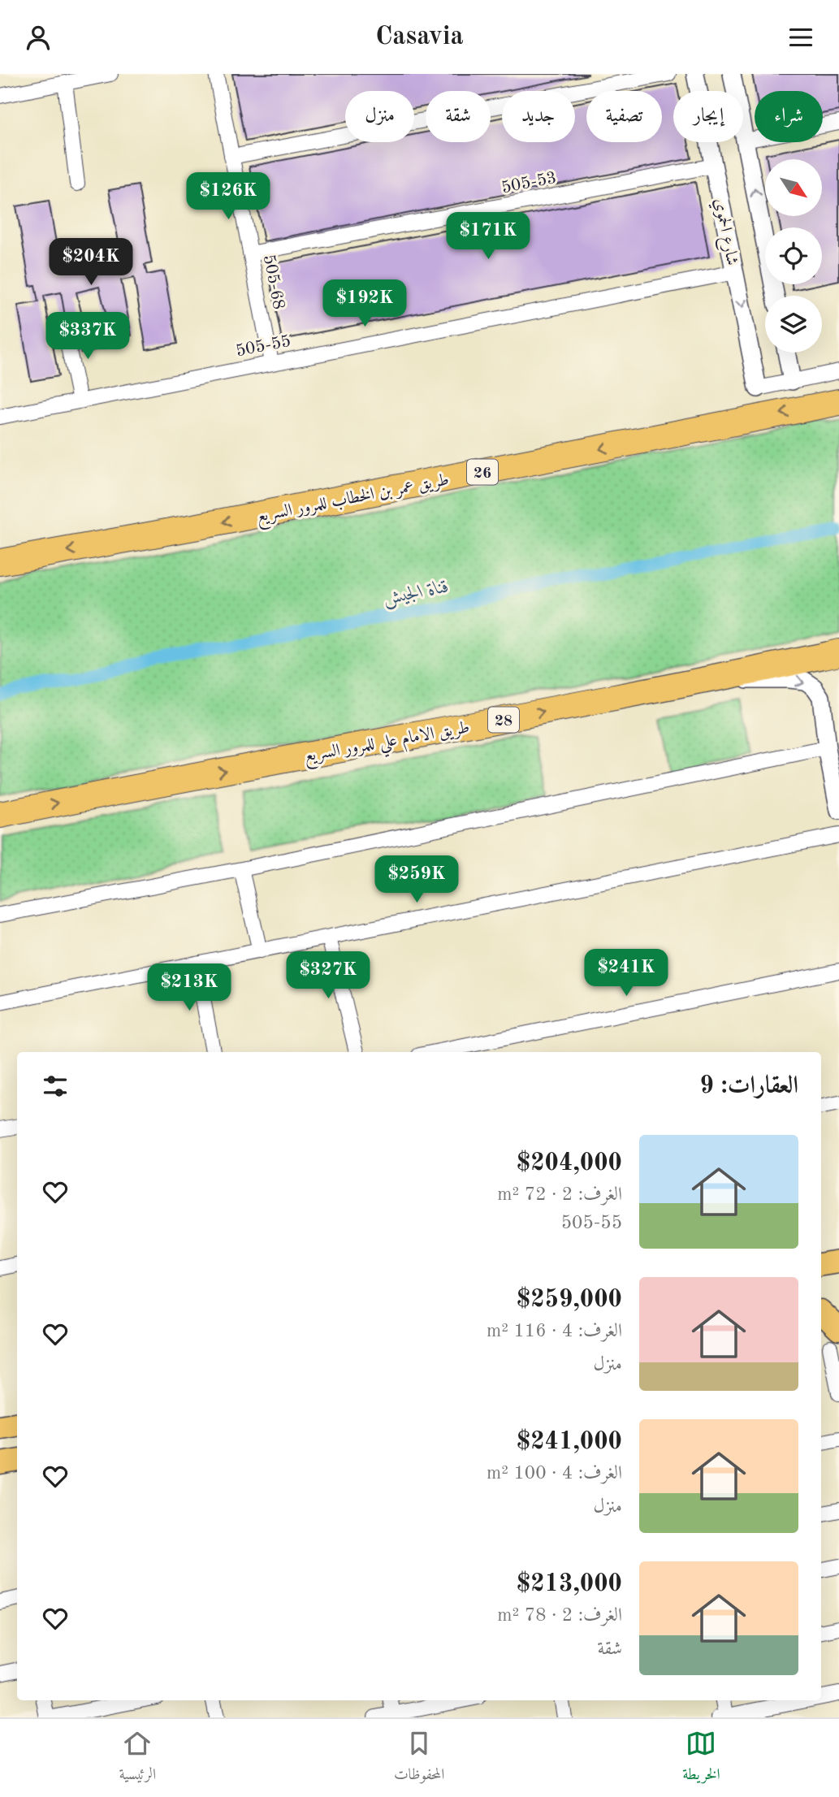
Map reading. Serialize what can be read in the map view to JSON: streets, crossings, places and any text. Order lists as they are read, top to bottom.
{
  "streets": {
    "highway": [
      "26",
      "طريق عمر بن الخطاب للمرور السريع",
      "28",
      "طريق الامام علي للمرور السريع"
    ],
    "street": [
      "505-53",
      "شارع الحموي",
      "505-68",
      "505-55"
    ]
  },
  "crossings": [
    ["505-53", "شارع الحموي"],
    ["505-53", "505-68"],
    ["شارع الحموي", "505-55"],
    ["505-68", "505-55"]
  ],
  "one_way": ["طريق عمر بن الخطاب للمرور السريع", "طريق الامام علي للمرور السريع"],
  "water": ["قناة الجيش"],
  "north": "bottom right",
  "page": {
    "header": "Casavia",
    "chip": [
      "شراء",
      "إيجار",
      "تصفية",
      "جديد",
      "شقة",
      "منزل"
    ],
    "price": [
      "$126K",
      "$171K",
      "$204K",
      "$192K",
      "$337K",
      "$259K",
      "$241K",
      "$327K",
      "$213K"
    ],
    "heading": "العقارات: 9",
    "list": [
      {
        "name": "$204,000",
        "note": "الغرف: 2 · 72 m² · 505-55"
      },
      {
        "name": "$259,000",
        "note": "الغرف: 4 · 116 m² · منزل"
      },
      {
        "name": "$241,000",
        "note": "الغرف: 4 · 100 m² · منزل"
      },
      {
        "name": "$213,000",
        "note": "الغرف: 2 · 78 m² · شقة"
      }
    ],
    "tabs": ["الخريطة", "المحفوظات", "الرئيسية"]
  }
}
